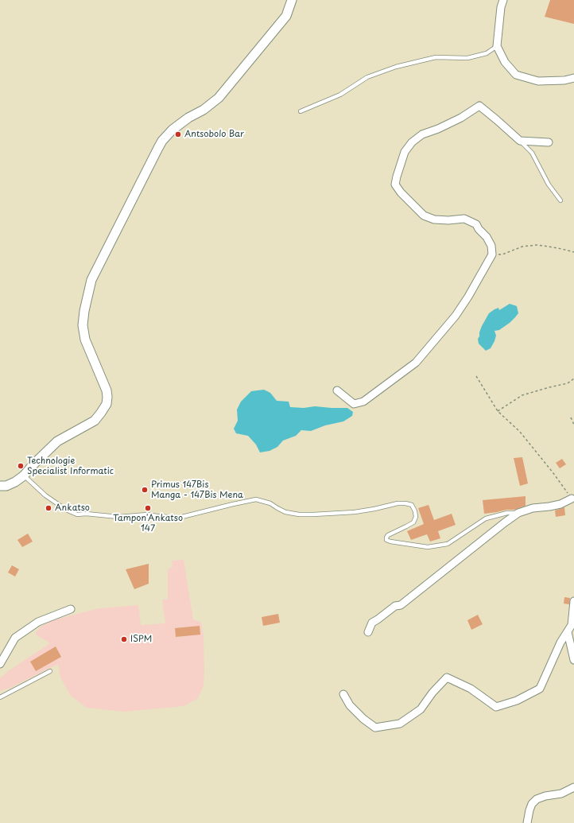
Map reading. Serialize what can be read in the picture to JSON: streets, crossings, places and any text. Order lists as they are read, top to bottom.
{
  "places": [
    "Antsobolo Bar",
    "Technologie Specialist Informatic",
    "Primus 147Bis Manga - 147Bis Mena",
    "Ankatso",
    "Tampon'Ankatso 147",
    "ISPM"
  ]
}
